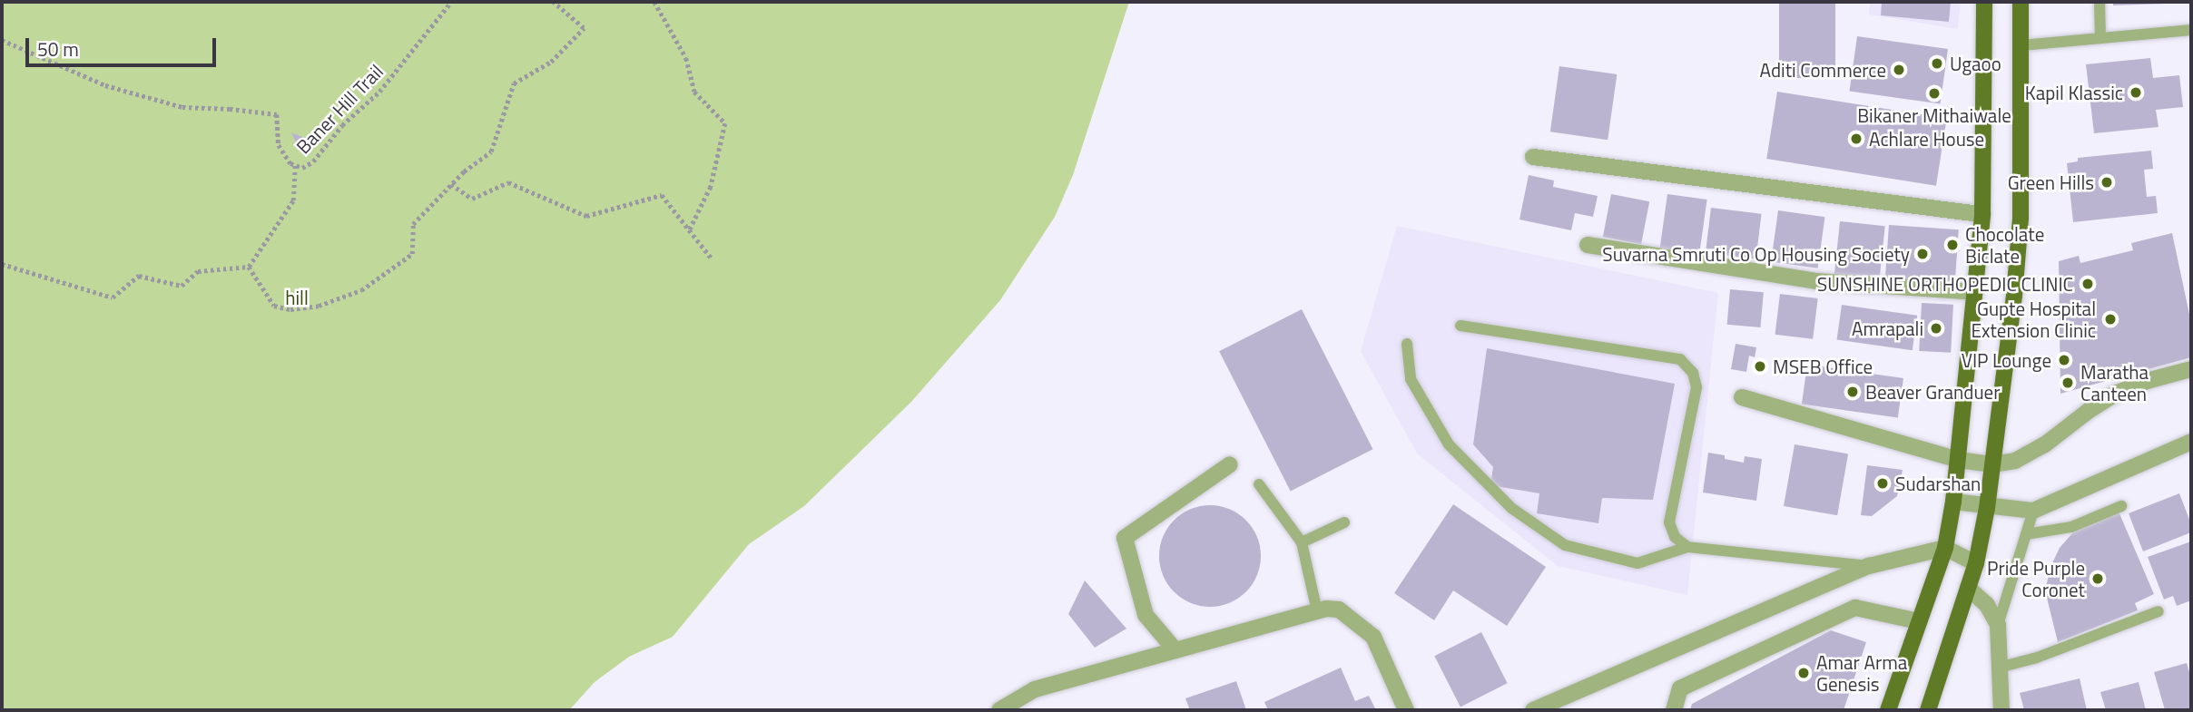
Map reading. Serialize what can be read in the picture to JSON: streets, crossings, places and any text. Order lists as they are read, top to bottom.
{
  "streets": {
    "path": ["Baner Hill Trail"]
  },
  "parks": ["hill"],
  "places": [
    "Ugaoo",
    "Aditi Commerce",
    "Kapil Klassic",
    "Bikaner Mithaiwale",
    "Achlare House",
    "Green Hills",
    "Chocolate Biclate",
    "Suvarna Smruti Co Op Housing Society",
    "SUNSHINE ORTHOPEDIC CLINIC",
    "Gupte Hospital Extension Clinic",
    "Amrapali",
    "VIP Lounge",
    "MSEB Office",
    "Maratha Canteen",
    "Beaver Granduer",
    "Sudarshan",
    "Pride Purple Coronet",
    "Amar Arma Genesis"
  ],
  "scale_bar": "50 m"
}
